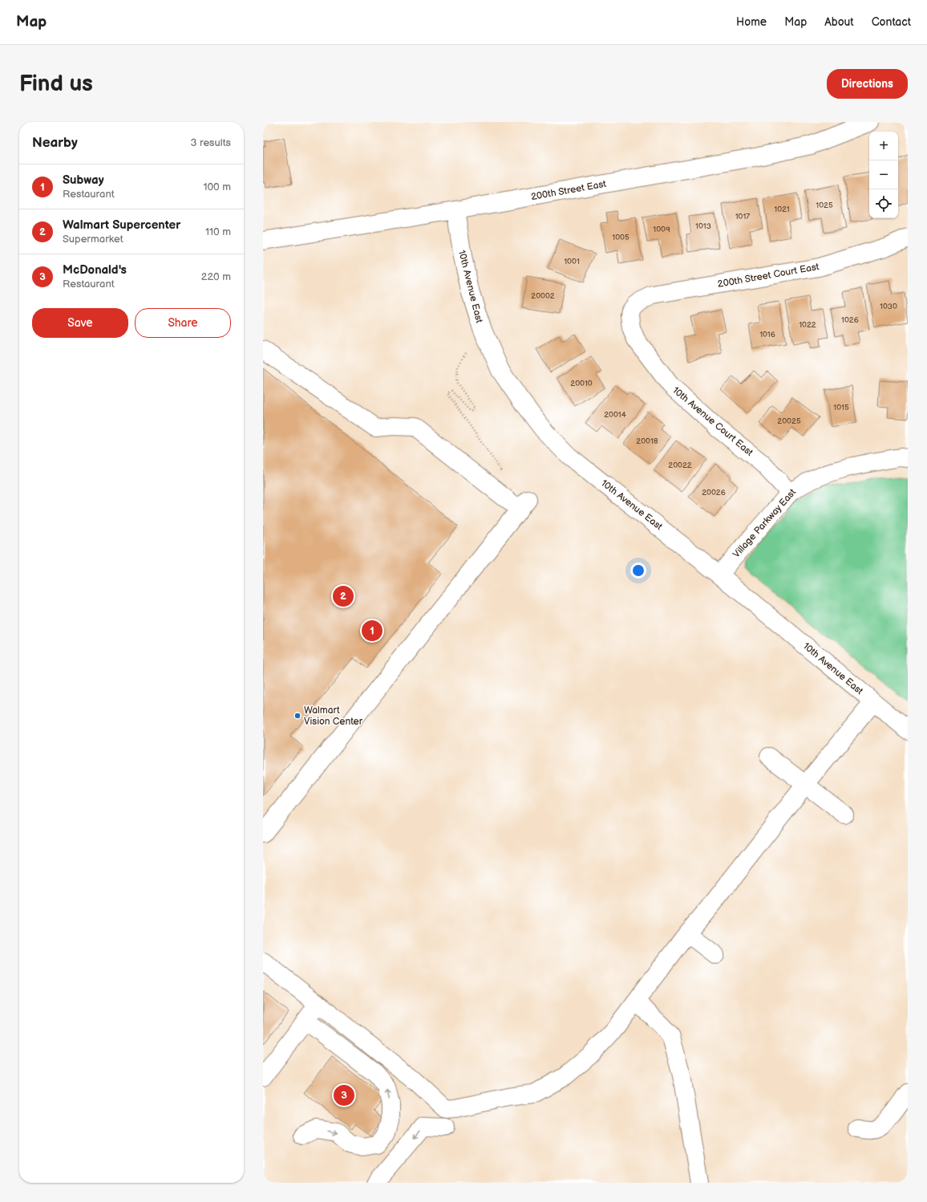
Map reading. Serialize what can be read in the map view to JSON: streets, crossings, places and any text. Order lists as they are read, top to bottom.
{
  "streets": {
    "street": [
      "200th Street East",
      "200th Street Court East",
      "10th Avenue East",
      "10th Avenue Court East",
      "Village Parkway East"
    ]
  },
  "crossings": [
    ["200th Street East", "10th Avenue East"],
    ["200th Street Court East", "10th Avenue Court East"],
    ["10th Avenue East", "Village Parkway East"],
    ["10th Avenue Court East", "Village Parkway East"]
  ],
  "places": ["Walmart Vision Center"],
  "house_numbers": [
    "1025",
    "1021",
    "1017",
    "1013",
    "1009",
    "1005",
    "1001",
    "20002",
    "1030",
    "1026",
    "1022",
    "1016",
    "20010",
    "1015",
    "20014",
    "20025",
    "20018",
    "20022",
    "20026"
  ],
  "page": {
    "header": "Map",
    "nav": [
      "Home",
      "Map",
      "About",
      "Contact"
    ],
    "buttons": [
      "Directions",
      ["Save", "Share"]
    ],
    "title": "Find us",
    "heading": ["Nearby", "3 results"],
    "map_buttons": ["+", "−"],
    "list": [
      {
        "mark": "1",
        "name": "Subway",
        "note": "Restaurant",
        "value": "100 m"
      },
      {
        "mark": "2",
        "name": "Walmart Supercenter",
        "note": "Supermarket",
        "value": "110 m"
      },
      {
        "mark": "3",
        "name": "McDonald's",
        "note": "Restaurant",
        "value": "220 m"
      }
    ],
    "pins": ["2", "1", "3"]
  }
}
